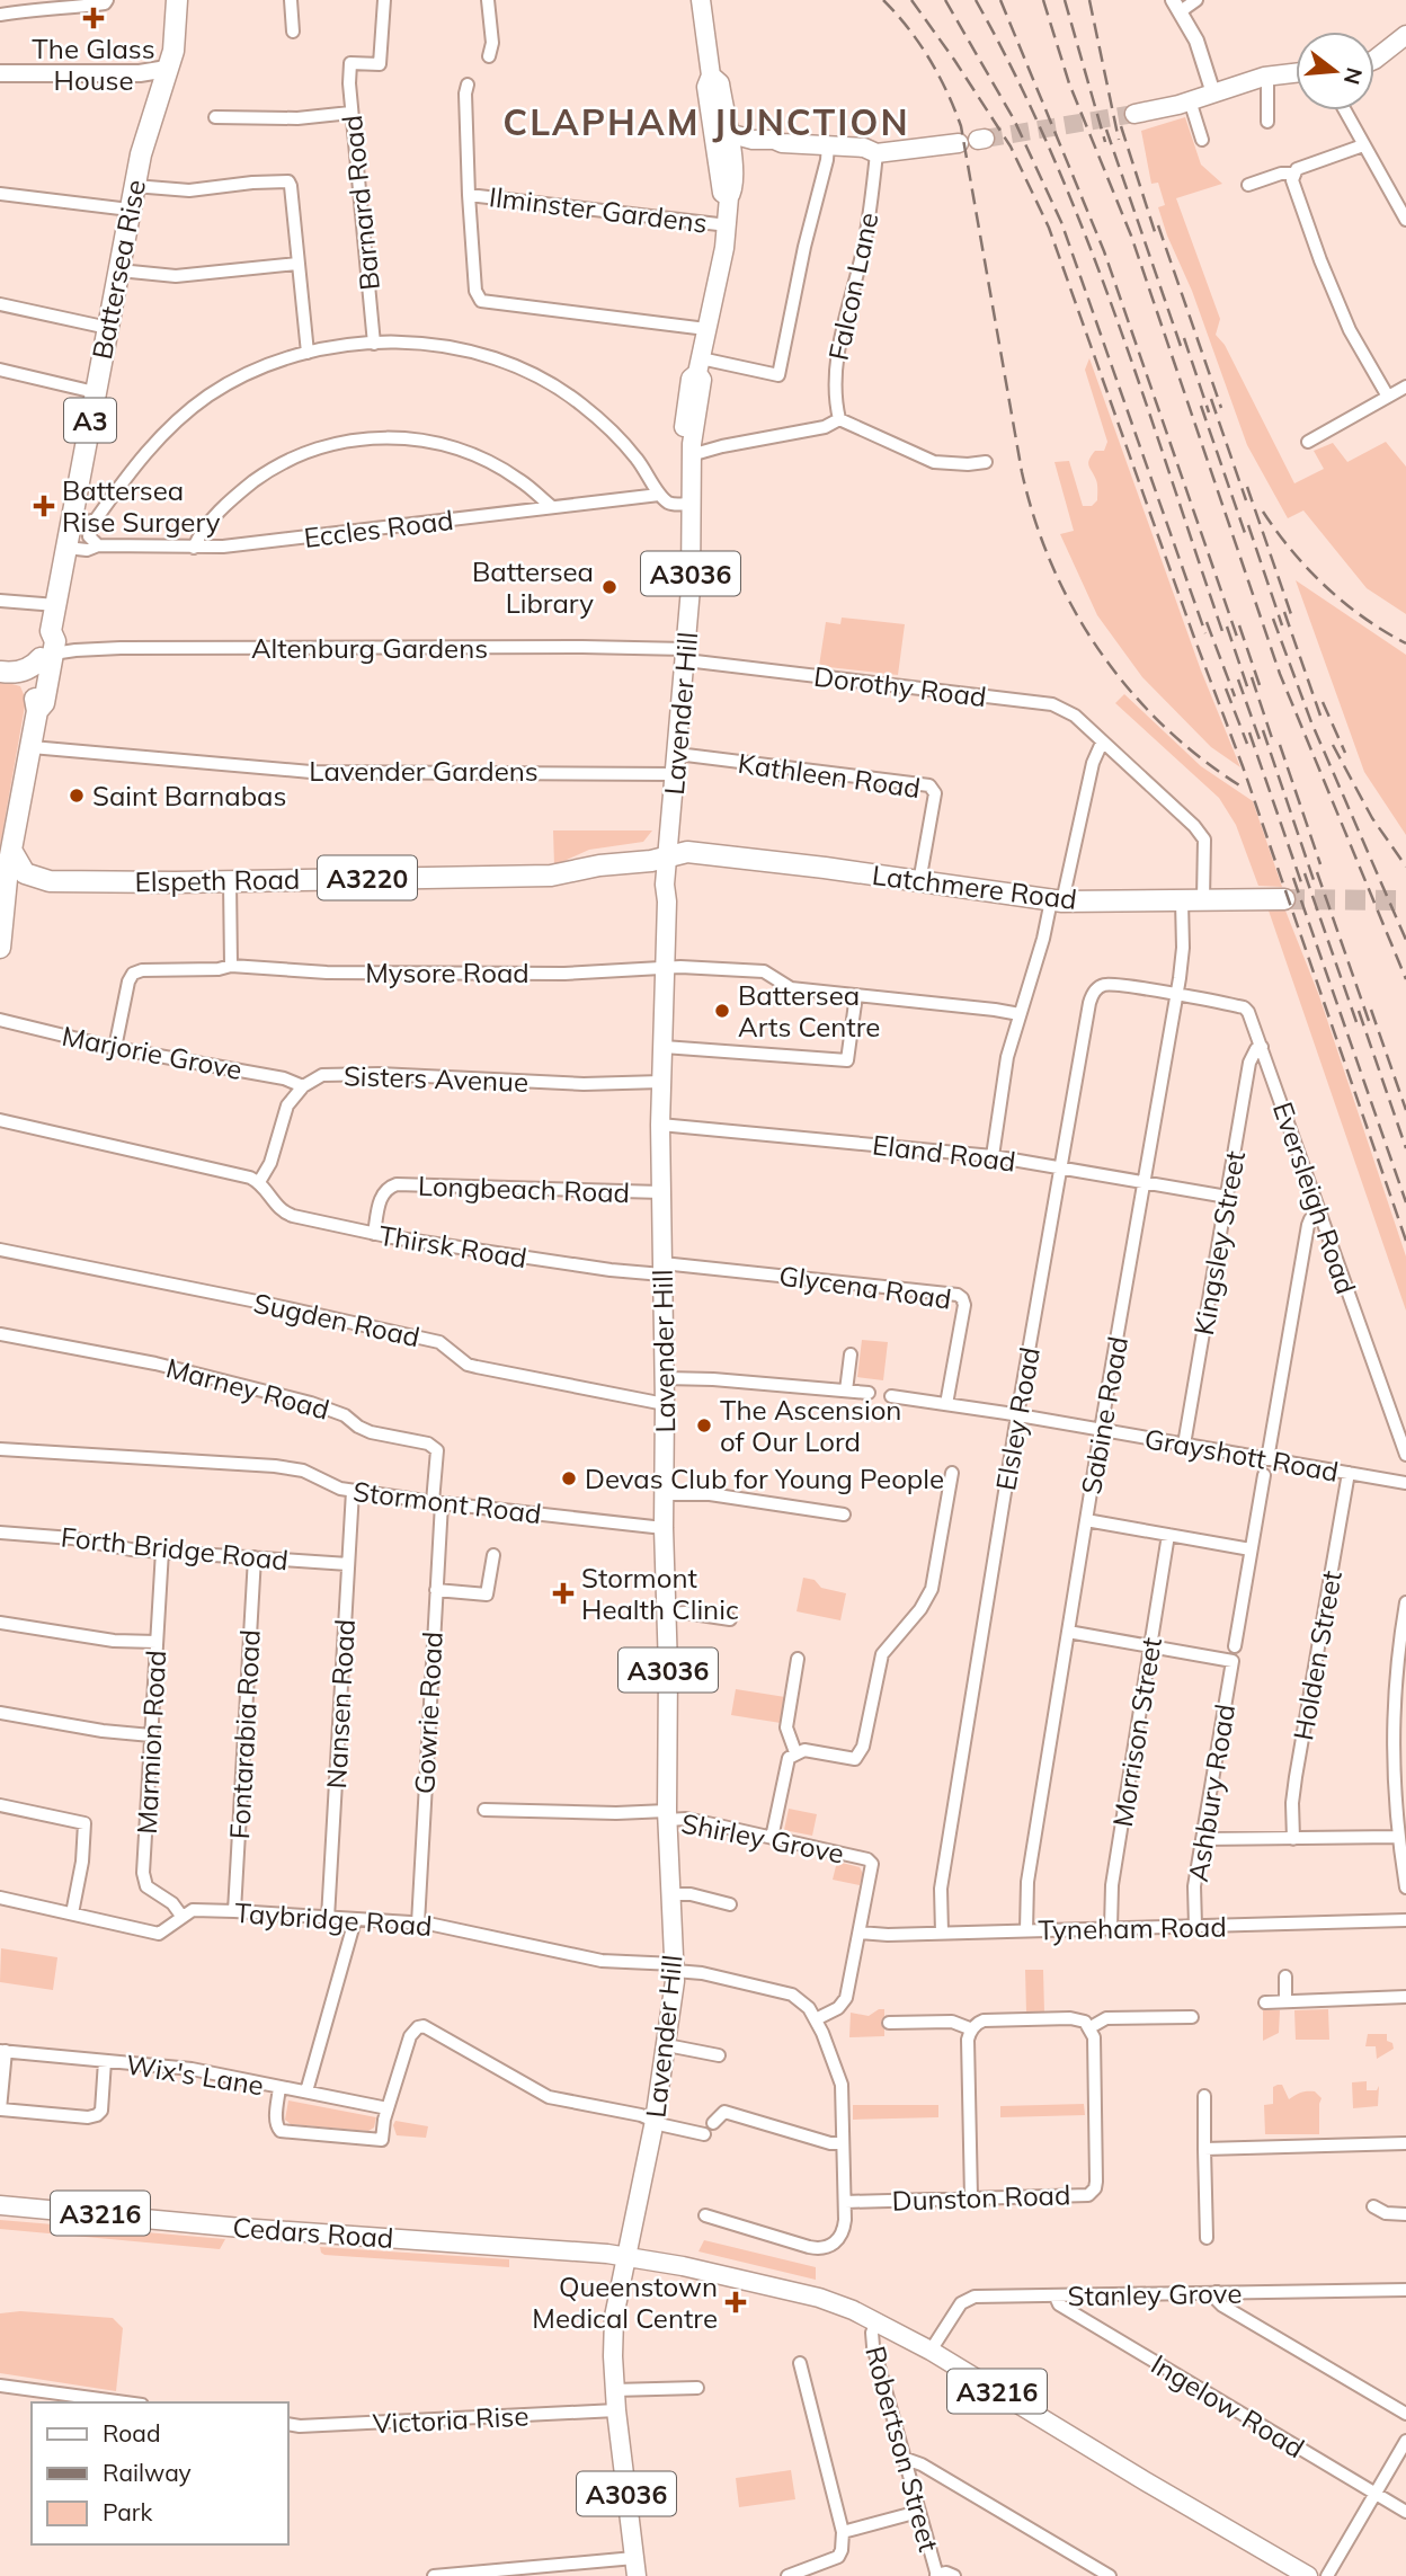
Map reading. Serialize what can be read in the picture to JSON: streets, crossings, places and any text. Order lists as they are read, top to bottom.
{
  "streets": {
    "highway": [
      "Battersea Rise",
      "A3",
      "A3220",
      "Elspeth Road",
      "Latchmere Road"
    ],
    "main road": [
      "A3036",
      "Lavender Hill",
      "A3216",
      "Cedars Road"
    ],
    "street": [
      "Barnard Road",
      "Ilminster Gardens",
      "Falcon Lane",
      "Eccles Road",
      "Altenburg Gardens",
      "Dorothy Road",
      "Lavender Gardens",
      "Kathleen Road",
      "Mysore Road",
      "Marjorie Grove",
      "Sisters Avenue",
      "Eland Road",
      "Longbeach Road",
      "Eversleigh Road",
      "Kingsley Street",
      "Thirsk Road",
      "Glycena Road",
      "Sugden Road",
      "Marney Road",
      "Sabine Road",
      "Elsley Road",
      "Grayshott Road",
      "Stormont Road",
      "Forth Bridge Road",
      "Holden Street",
      "Nansen Road",
      "Gowrie Road",
      "Morrison Street",
      "Fontarabia Road",
      "Marmion Road",
      "Ashbury Road",
      "Shirley Grove",
      "Taybridge Road",
      "Tyneham Road",
      "Wix's Lane",
      "Dunston Road",
      "Stanley Grove",
      "Ingelow Road",
      "Victoria Rise",
      "Robertson Street"
    ]
  },
  "crossings": [
    ["Ilminster Gardens", "Lavender Hill"],
    ["Battersea Rise", "A3"],
    ["Battersea Rise", "Eccles Road"],
    ["Battersea Rise", "Altenburg Gardens"],
    ["A3", "Lavender Gardens"],
    ["A3", "Elspeth Road"],
    ["A3036", "Lavender Hill"],
    ["A3036", "A3216"],
    ["A3036", "Cedars Road"],
    ["A3036", "Victoria Rise"],
    ["Altenburg Gardens", "Dorothy Road"],
    ["Altenburg Gardens", "Lavender Hill"],
    ["Dorothy Road", "Lavender Hill"],
    ["Dorothy Road", "Latchmere Road"],
    ["Lavender Hill", "Lavender Gardens"],
    ["Lavender Hill", "Kathleen Road"],
    ["Lavender Hill", "Elspeth Road"],
    ["Lavender Hill", "Latchmere Road"],
    ["Lavender Hill", "Mysore Road"],
    ["Lavender Hill", "Sisters Avenue"],
    ["Lavender Hill", "Eland Road"],
    ["Lavender Hill", "Longbeach Road"],
    ["Lavender Hill", "Thirsk Road"],
    ["Lavender Hill", "Glycena Road"],
    ["Lavender Hill", "Sugden Road"],
    ["Lavender Hill", "Stormont Road"],
    ["Lavender Hill", "Shirley Grove"],
    ["Lavender Hill", "Taybridge Road"],
    ["Lavender Hill", "A3216"],
    ["Lavender Hill", "Cedars Road"],
    ["Kathleen Road", "Latchmere Road"],
    ["Elspeth Road", "Latchmere Road"],
    ["Latchmere Road", "Sabine Road"],
    ["Mysore Road", "Marjorie Grove"],
    ["Marjorie Grove", "Sisters Avenue"],
    ["Sisters Avenue", "Thirsk Road"],
    ["Eland Road", "Kingsley Street"],
    ["Eland Road", "Sabine Road"],
    ["Eland Road", "Elsley Road"],
    ["Longbeach Road", "Thirsk Road"],
    ["Eversleigh Road", "Kingsley Street"],
    ["Eversleigh Road", "Sabine Road"],
    ["Eversleigh Road", "Elsley Road"],
    ["Kingsley Street", "Grayshott Road"],
    ["Thirsk Road", "Glycena Road"],
    ["Glycena Road", "Grayshott Road"],
    ["Marney Road", "Stormont Road"],
    ["Marney Road", "Gowrie Road"],
    ["Sabine Road", "Elsley Road"],
    ["Sabine Road", "Grayshott Road"],
    ["Sabine Road", "Tyneham Road"],
    ["Elsley Road", "Grayshott Road"],
    ["Elsley Road", "Tyneham Road"],
    ["Grayshott Road", "Holden Street"],
    ["Stormont Road", "Nansen Road"],
    ["Stormont Road", "Gowrie Road"],
    ["Forth Bridge Road", "Nansen Road"],
    ["Forth Bridge Road", "Fontarabia Road"],
    ["Forth Bridge Road", "Marmion Road"],
    ["Nansen Road", "Taybridge Road"],
    ["Gowrie Road", "Taybridge Road"],
    ["Morrison Street", "Ashbury Road"],
    ["Morrison Street", "Tyneham Road"],
    ["Fontarabia Road", "Taybridge Road"],
    ["Marmion Road", "Taybridge Road"],
    ["Ashbury Road", "Tyneham Road"],
    ["Shirley Grove", "Taybridge Road"],
    ["Shirley Grove", "Tyneham Road"],
    ["A3216", "Cedars Road"],
    ["A3216", "Stanley Grove"],
    ["A3216", "Robertson Street"],
    ["Stanley Grove", "Ingelow Road"]
  ],
  "districts": ["CLAPHAM JUNCTION"],
  "places": {
    "health": [
      "The Glass House",
      "Battersea Rise Surgery",
      "Stormont Health Clinic",
      "Queenstown Medical Centre"
    ],
    "other": [
      "Battersea Library",
      "Saint Barnabas",
      "Battersea Arts Centre",
      "The Ascension of Our Lord",
      "Devas Club for Young People"
    ]
  },
  "legend": ["Road", "Railway", "Park"],
  "north": "right"
}
